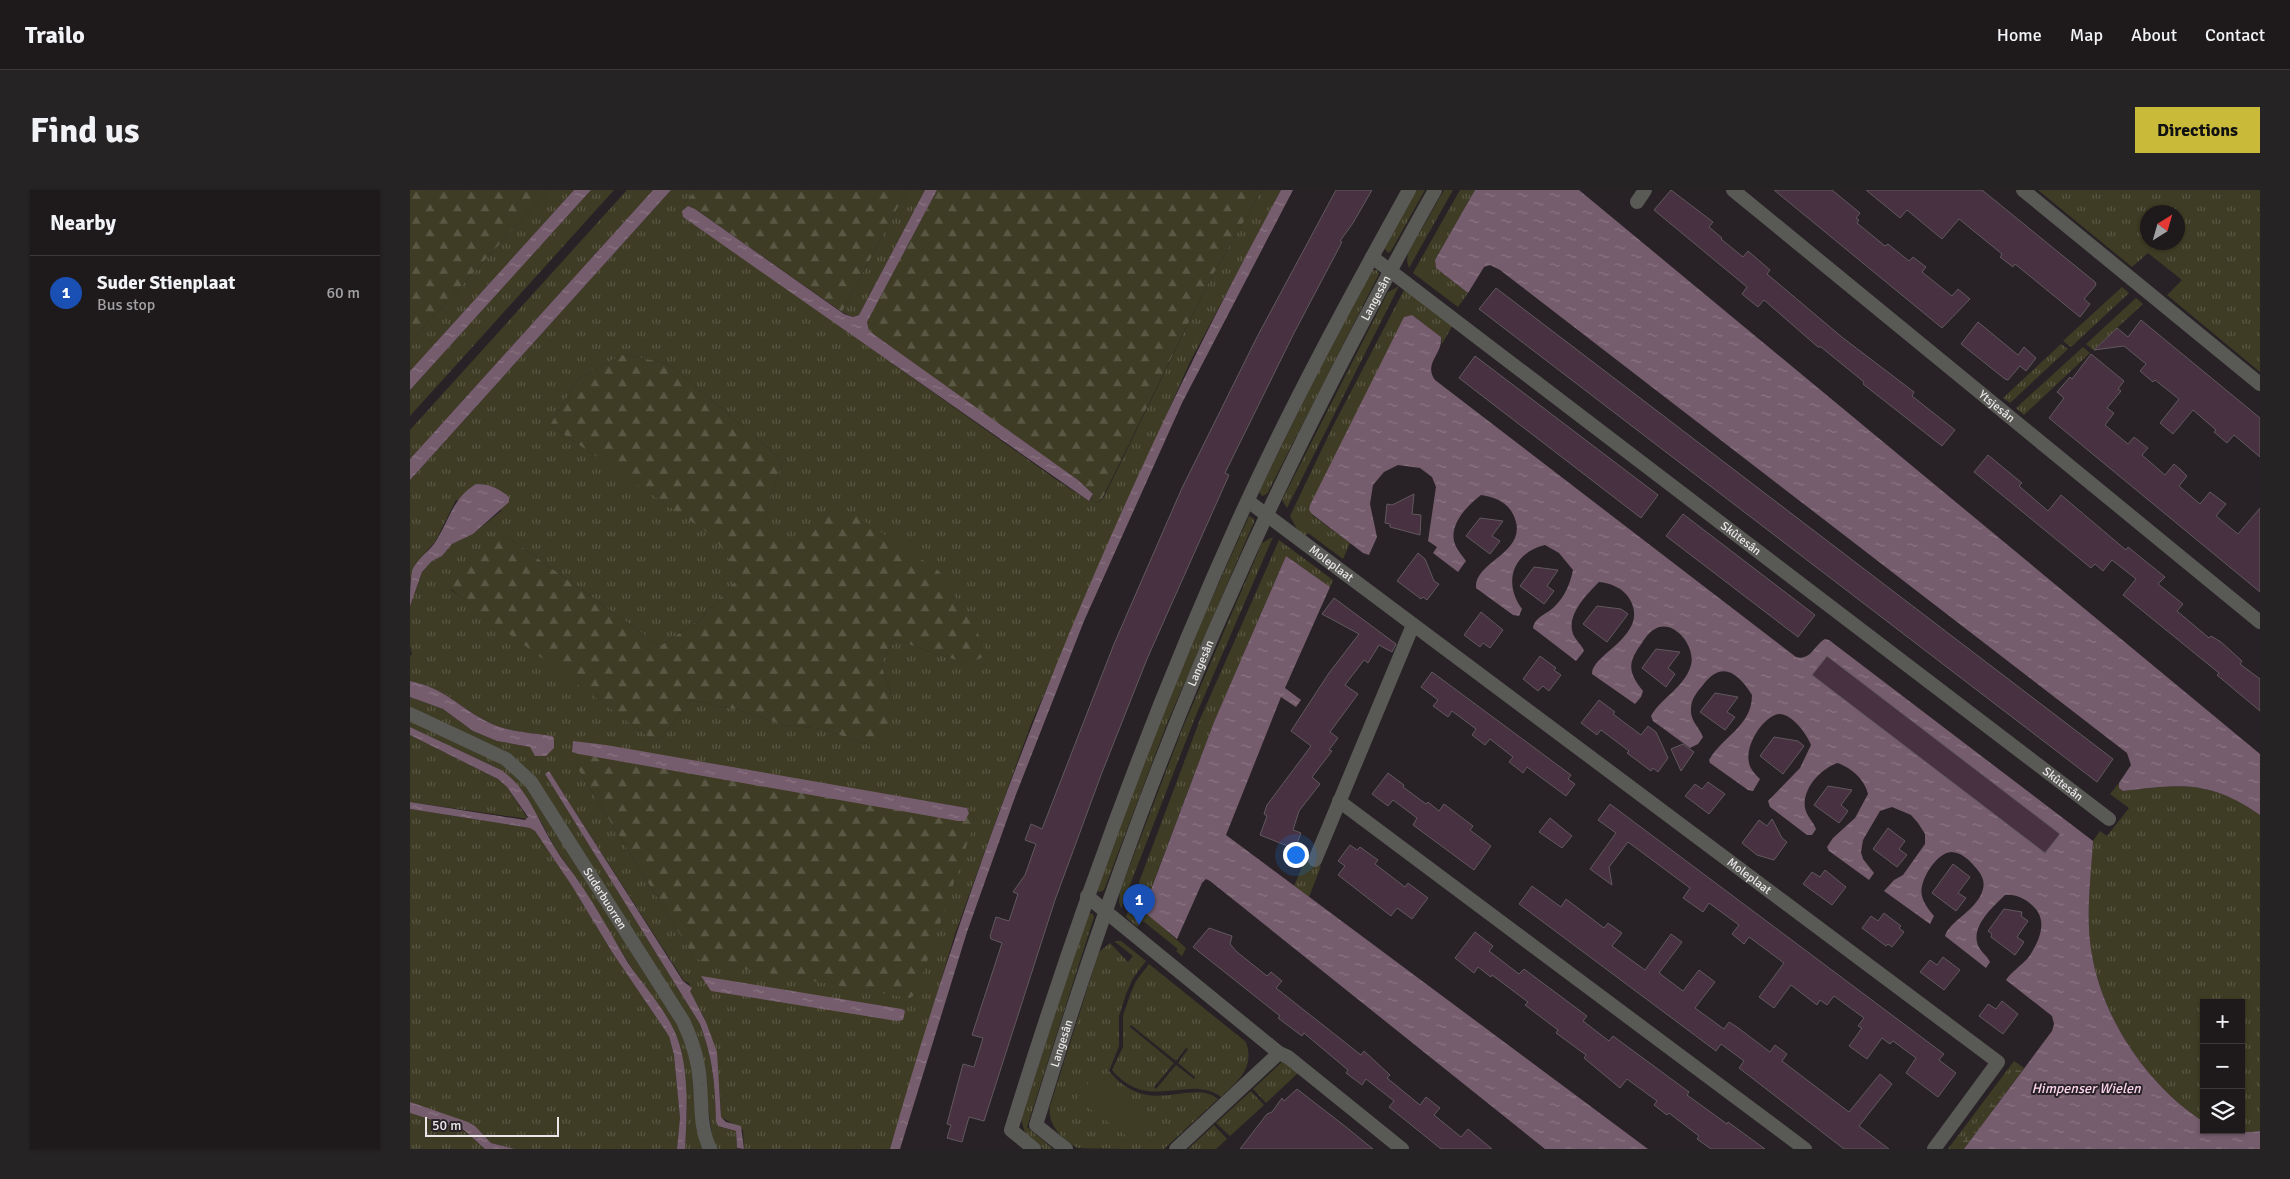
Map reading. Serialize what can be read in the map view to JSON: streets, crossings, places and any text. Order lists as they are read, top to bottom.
{
  "streets": {
    "street": [
      "Langesân",
      "Ytsjesân",
      "Skûtesân",
      "Moleplaat",
      "Suderbuorren"
    ]
  },
  "crossings": [
    ["Langesân", "Skûtesân"],
    ["Langesân", "Moleplaat"]
  ],
  "water": ["Himpenser Wielen"],
  "scale_bar": "50 m",
  "north": "top right",
  "page": {
    "header": "Trailo",
    "nav": [
      "Home",
      "Map",
      "About",
      "Contact"
    ],
    "buttons": "Directions",
    "title": "Find us",
    "heading": "Nearby",
    "list": [
      {
        "mark": "1",
        "name": "Suder Stienplaat",
        "note": "Bus stop",
        "value": "60 m"
      }
    ],
    "pins": "1",
    "map_buttons": ["+", "−"],
    "scale": "50 m"
  }
}
